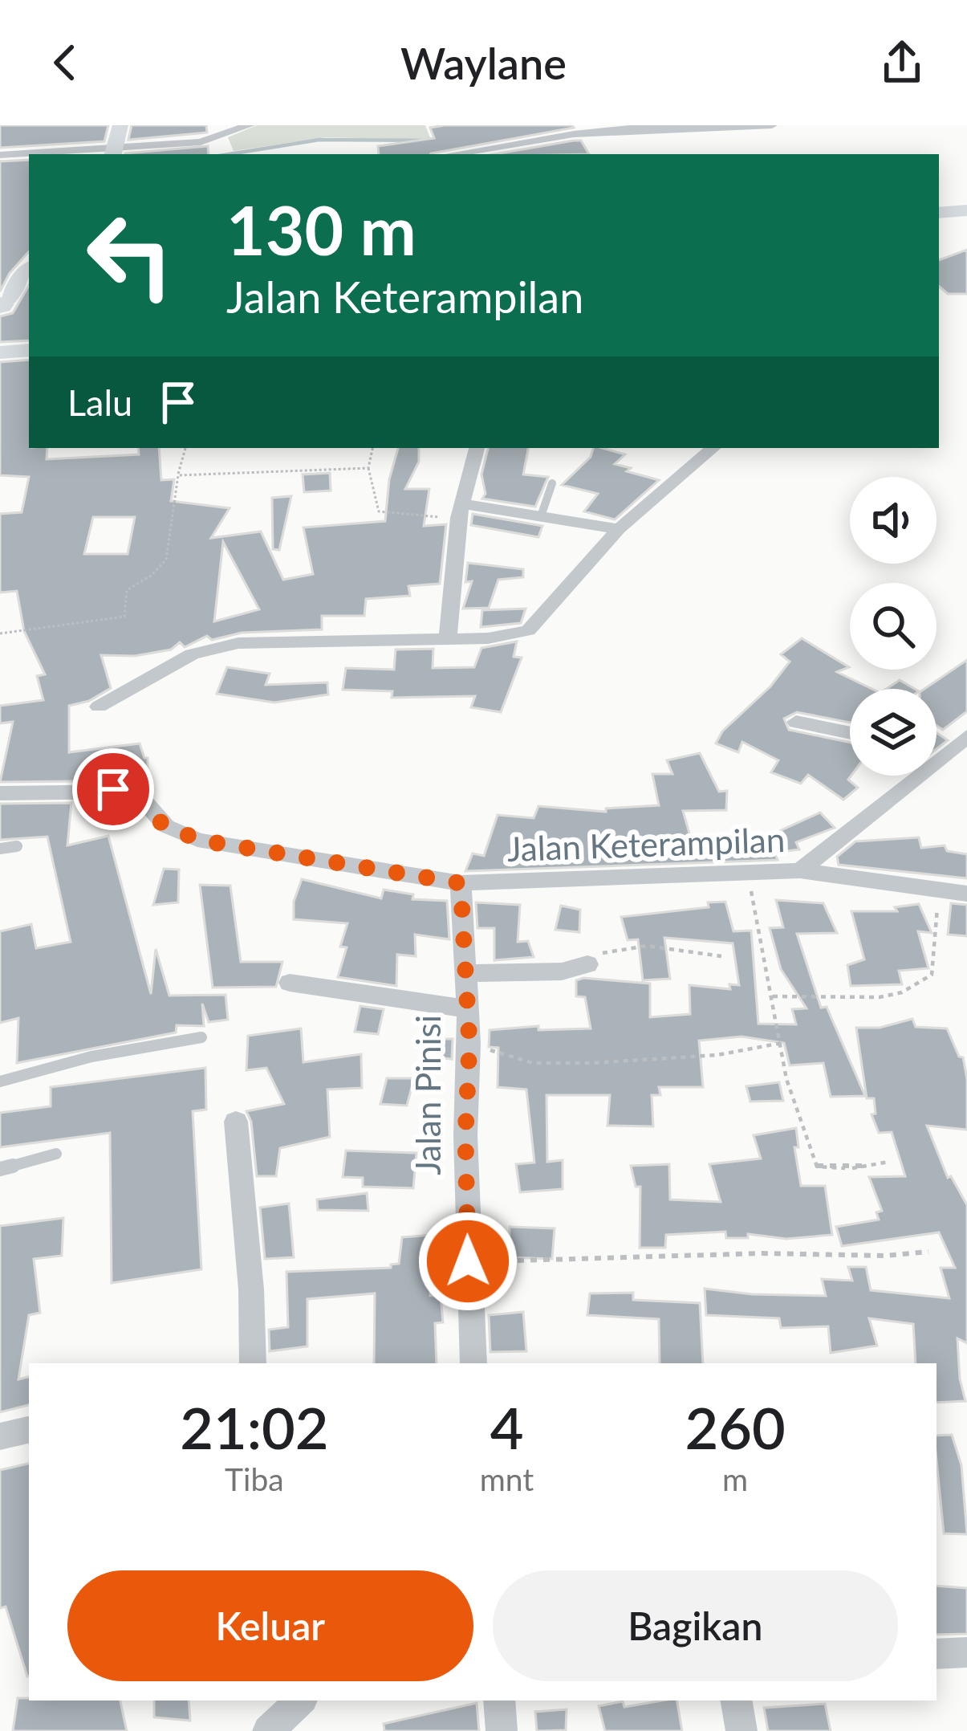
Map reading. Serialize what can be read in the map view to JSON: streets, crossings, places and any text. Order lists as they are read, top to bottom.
{
  "streets": {
    "street": ["Jalan Keterampilan", "Jalan Pinisi"]
  },
  "crossings": [
    ["Jalan Keterampilan", "Jalan Pinisi"]
  ],
  "page": {
    "header": "Waylane",
    "turn": ["130 m", "Jalan Keterampilan"],
    "then": "Lalu",
    "eta": [
      "21:02",
      "Tiba",
      "4",
      "mnt",
      "260",
      "m"
    ],
    "buttons": ["Keluar", "Bagikan"]
  }
}
